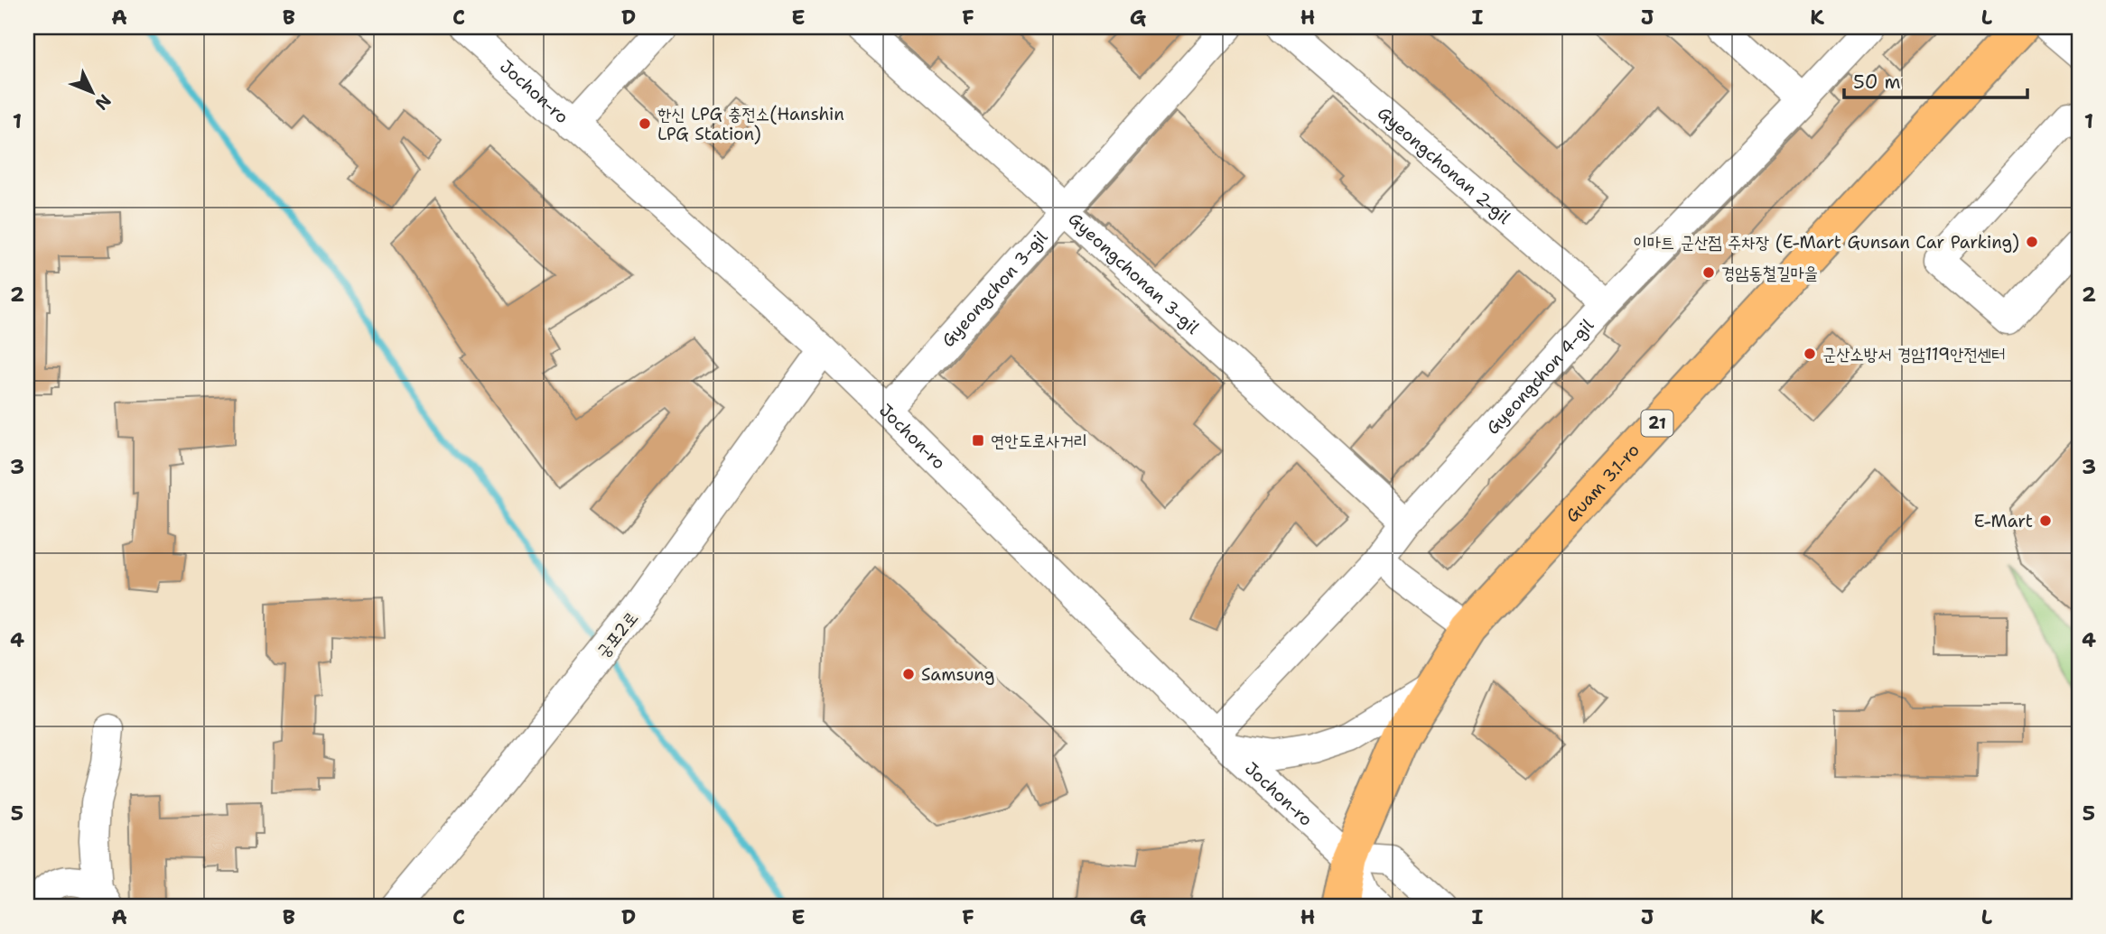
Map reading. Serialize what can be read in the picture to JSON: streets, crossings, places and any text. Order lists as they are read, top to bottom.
{
  "streets": {
    "main road": ["21", "Guam 3.1-ro"],
    "street": [
      "Jochon-ro",
      "Gyeongchonan 2-gil",
      "Gyeongchonan 3-gil",
      "Gyeongchon 3-gil",
      "Gyeongchon 4-gil",
      "궁포2로"
    ]
  },
  "crossings": [
    ["Jochon-ro", "Gyeongchon 3-gil"],
    ["Jochon-ro", "Gyeongchon 4-gil"],
    ["Jochon-ro", "Guam 3.1-ro"],
    ["Jochon-ro", "궁포2로"],
    ["Gyeongchonan 2-gil", "Gyeongchon 4-gil"],
    ["Gyeongchonan 3-gil", "Gyeongchon 3-gil"],
    ["Gyeongchonan 3-gil", "Gyeongchon 4-gil"]
  ],
  "places": {
    "other": [
      "한신 LPG 충전소(Hanshin LPG Station)",
      "이마트 군산점 주차장 (E-Mart Gunsan Car Parking)",
      "경암동철길마을",
      "군산소방서 경암119안전센터",
      "E-Mart",
      "Samsung"
    ],
    "transit": ["연안도로사거리"]
  },
  "scale_bar": "50 m",
  "north": "bottom right",
  "grid": {
    "columns": [
      "A",
      "B",
      "C",
      "D",
      "E",
      "F",
      "G",
      "H",
      "I",
      "J",
      "K",
      "L"
    ],
    "rows": [
      "1",
      "2",
      "3",
      "4",
      "5"
    ]
  }
}
